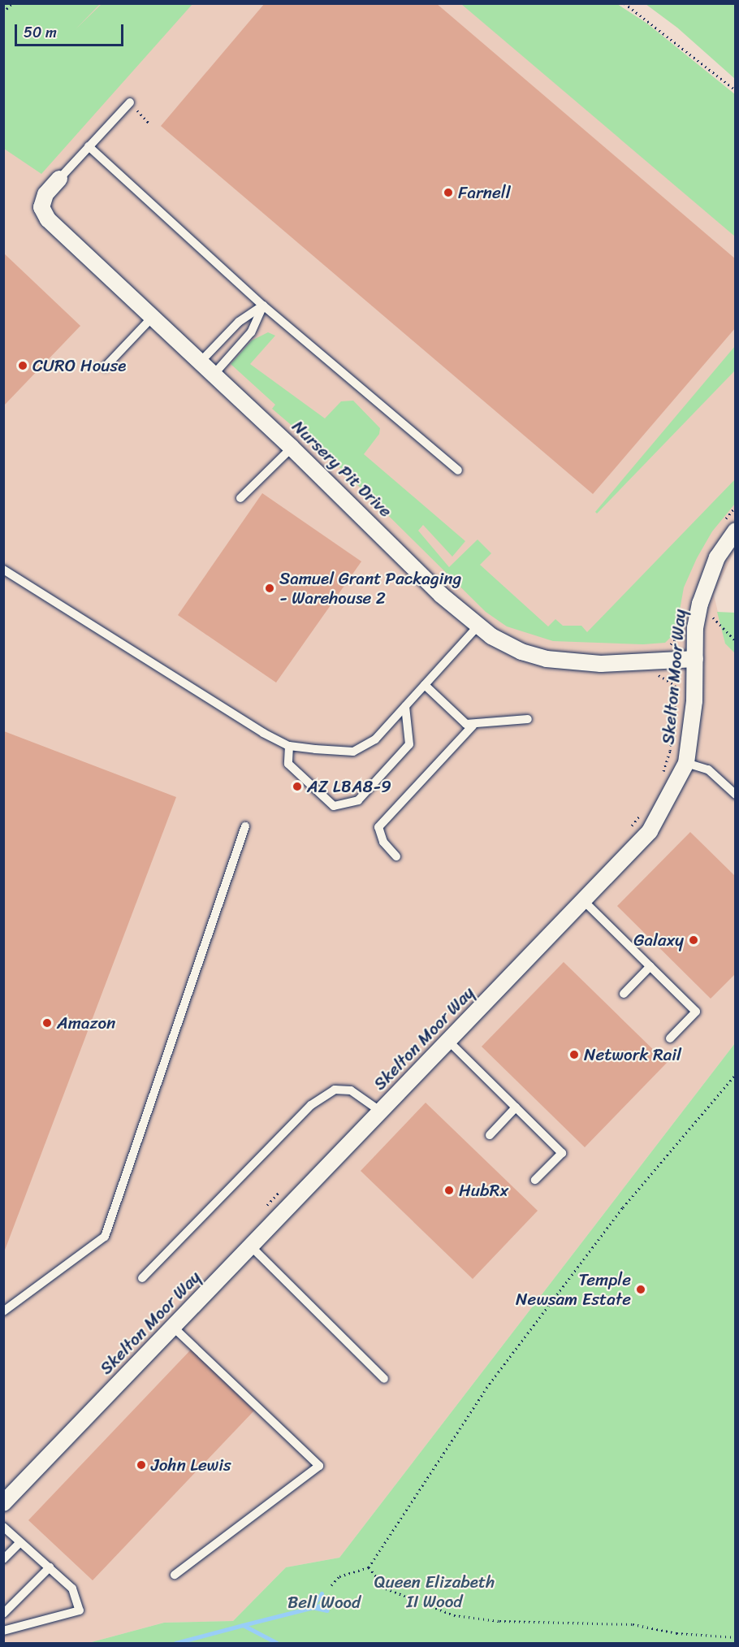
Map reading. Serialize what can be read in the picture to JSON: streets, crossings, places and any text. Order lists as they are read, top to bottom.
{
  "streets": {
    "street": ["Nursery Pit Drive", "Skelton Moor Way"]
  },
  "crossings": [
    ["Nursery Pit Drive", "Skelton Moor Way"]
  ],
  "parks": ["Queen Elizabeth II Wood", "Bell Wood"],
  "places": [
    "Farnell",
    "CURO House",
    "Samuel Grant Packaging - Warehouse 2",
    "AZ LBA8-9",
    "Galaxy",
    "Amazon",
    "Network Rail",
    "HubRx",
    "Temple Newsam Estate",
    "John Lewis"
  ],
  "scale_bar": "50 m"
}
